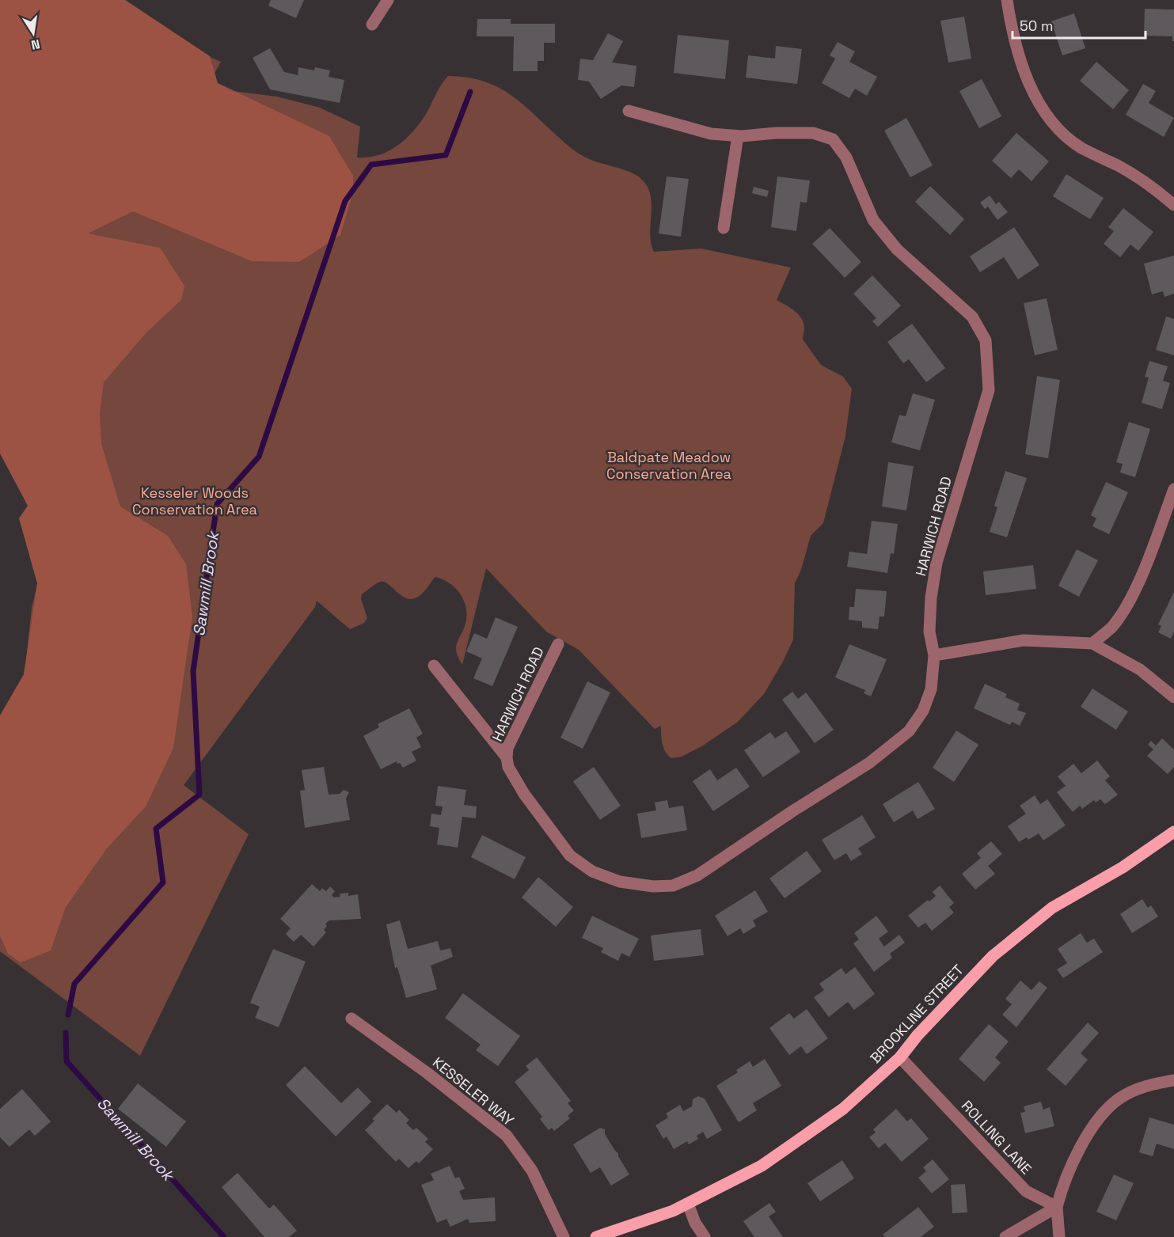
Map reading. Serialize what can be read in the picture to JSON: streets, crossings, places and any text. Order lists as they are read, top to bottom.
{
  "streets": {
    "main road": ["BROOKLINE STREET"],
    "street": ["HARWICH ROAD", "KESSELER WAY", "ROLLING LANE"]
  },
  "crossings": [
    ["BROOKLINE STREET", "ROLLING LANE"]
  ],
  "water": ["Sawmill Brook"],
  "parks": ["Baldpate Meadow Conservation Area", "Kesseler Woods Conservation Area"],
  "scale_bar": "50 m",
  "north": "bottom"
}
